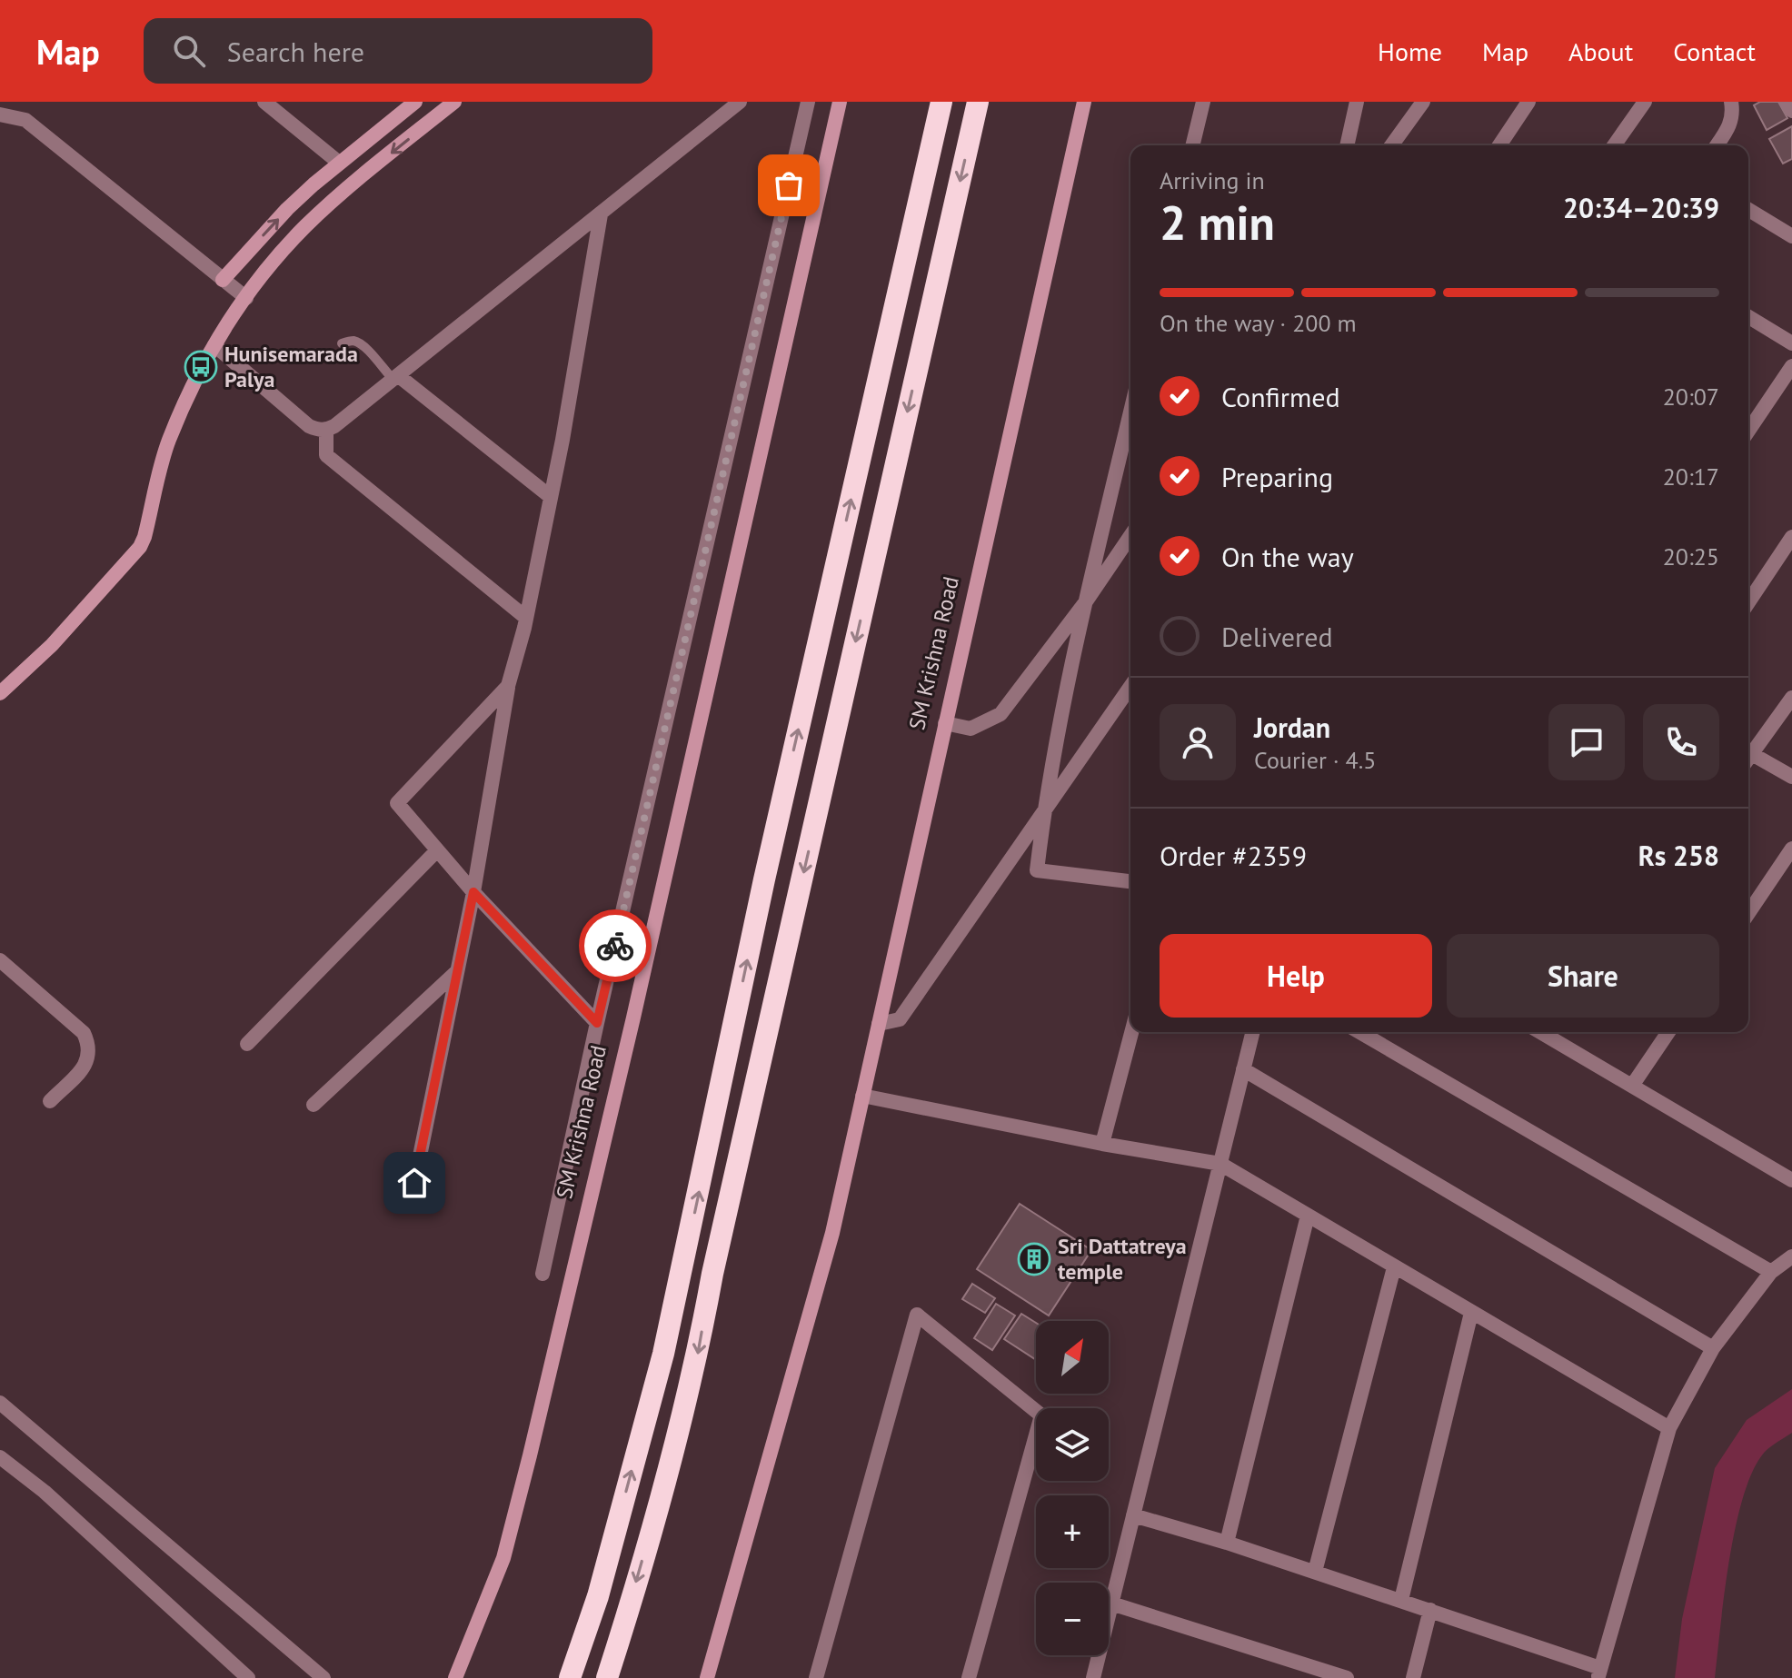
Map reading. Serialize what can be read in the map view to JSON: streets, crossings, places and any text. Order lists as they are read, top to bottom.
{
  "streets": {
    "street": ["SM Krishna Road"]
  },
  "places": {
    "bus stop": ["Hunisemarada Palya"],
    "building": ["Sri Dattatreya temple"]
  },
  "north": "top right",
  "page": {
    "header": "Map",
    "search": "Search here",
    "nav": [
      "Home",
      "Map",
      "About",
      "Contact"
    ],
    "heading": ["2 min", "Arriving in", "20:34–20:39"],
    "panel": [
      "Jordan",
      "Courier · 4.5",
      "Order #2359",
      "Rs 258"
    ],
    "bar": "On the way · 200 m",
    "list": [
      ["Confirmed", "20:07"],
      ["Preparing", "20:17"],
      ["On the way", "20:25"],
      "Delivered"
    ],
    "buttons": ["Help", "Share"],
    "map_buttons": ["+", "−"]
  }
}
